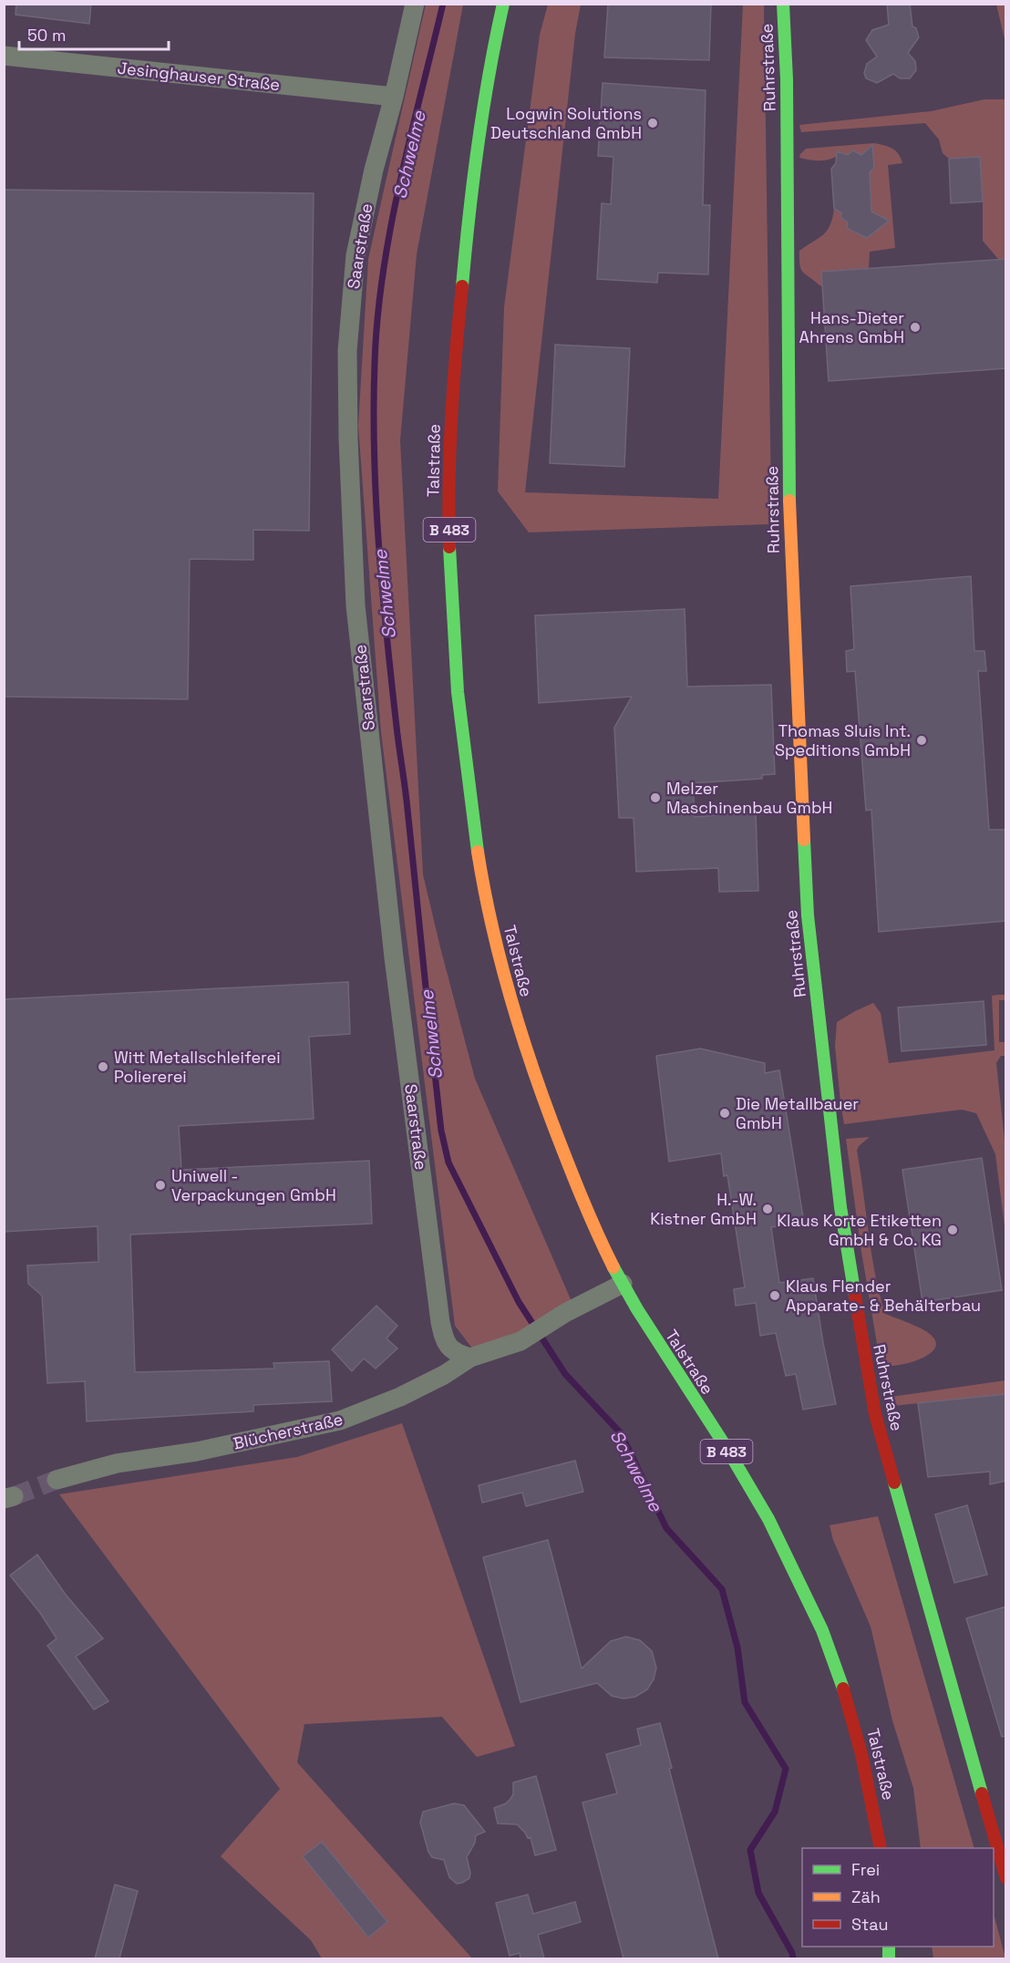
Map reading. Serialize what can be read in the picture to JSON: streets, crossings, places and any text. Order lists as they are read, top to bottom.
{
  "streets": {
    "main road": ["Ruhrstraße", "Talstraße", "B 483"],
    "street": ["Jesinghauser Straße", "Saarstraße", "Blücherstraße"]
  },
  "crossings": [
    ["Jesinghauser Straße", "Saarstraße"],
    ["Saarstraße", "Blücherstraße"],
    ["Talstraße", "Blücherstraße"]
  ],
  "water": ["Schwelme"],
  "places": [
    "Logwin Solutions Deutschland GmbH",
    "Hans-Dieter Ahrens GmbH",
    "Thomas Sluis Int. Speditions GmbH",
    "Melzer Maschinenbau GmbH",
    "Witt Metallschleiferei Poliererei",
    "Die Metallbauer GmbH",
    "Uniwell - Verpackungen GmbH",
    "H.-W. Kistner GmbH",
    "Klaus Korte Etiketten GmbH & Co. KG",
    "Klaus Flender Apparate- & Behälterbau"
  ],
  "legend": ["Frei", "Zäh", "Stau"],
  "scale_bar": "50 m"
}
